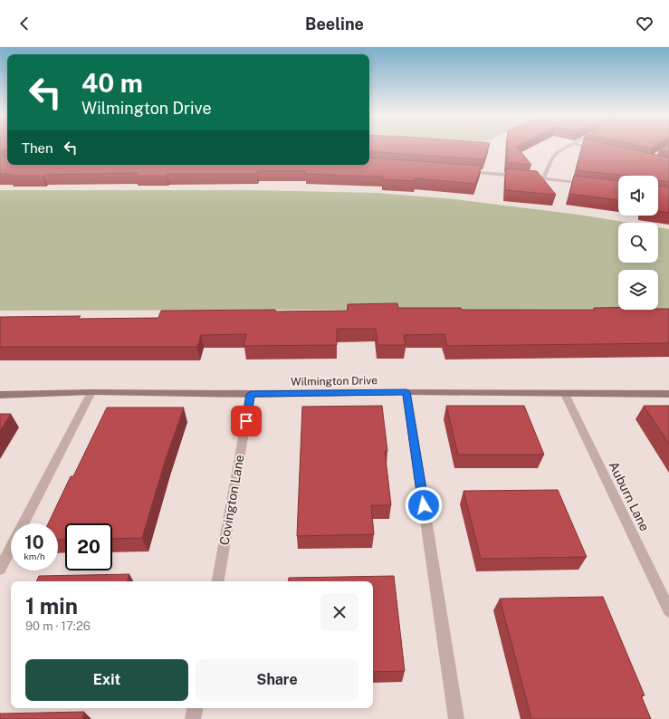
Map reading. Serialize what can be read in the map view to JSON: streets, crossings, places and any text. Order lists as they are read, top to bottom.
{
  "streets": {
    "street": ["Wilmington Drive", "Auburn Lane", "Covington Lane"]
  },
  "crossings": [
    ["Wilmington Drive", "Auburn Lane"],
    ["Wilmington Drive", "Covington Lane"]
  ],
  "page": {
    "header": "Beeline",
    "turn": ["40 m", "Wilmington Drive"],
    "then": "Then",
    "speed": "10 km/h",
    "limit": "20",
    "heading": ["1 min", "90 m · 17:26"],
    "buttons": ["Exit", "Share"]
  }
}
